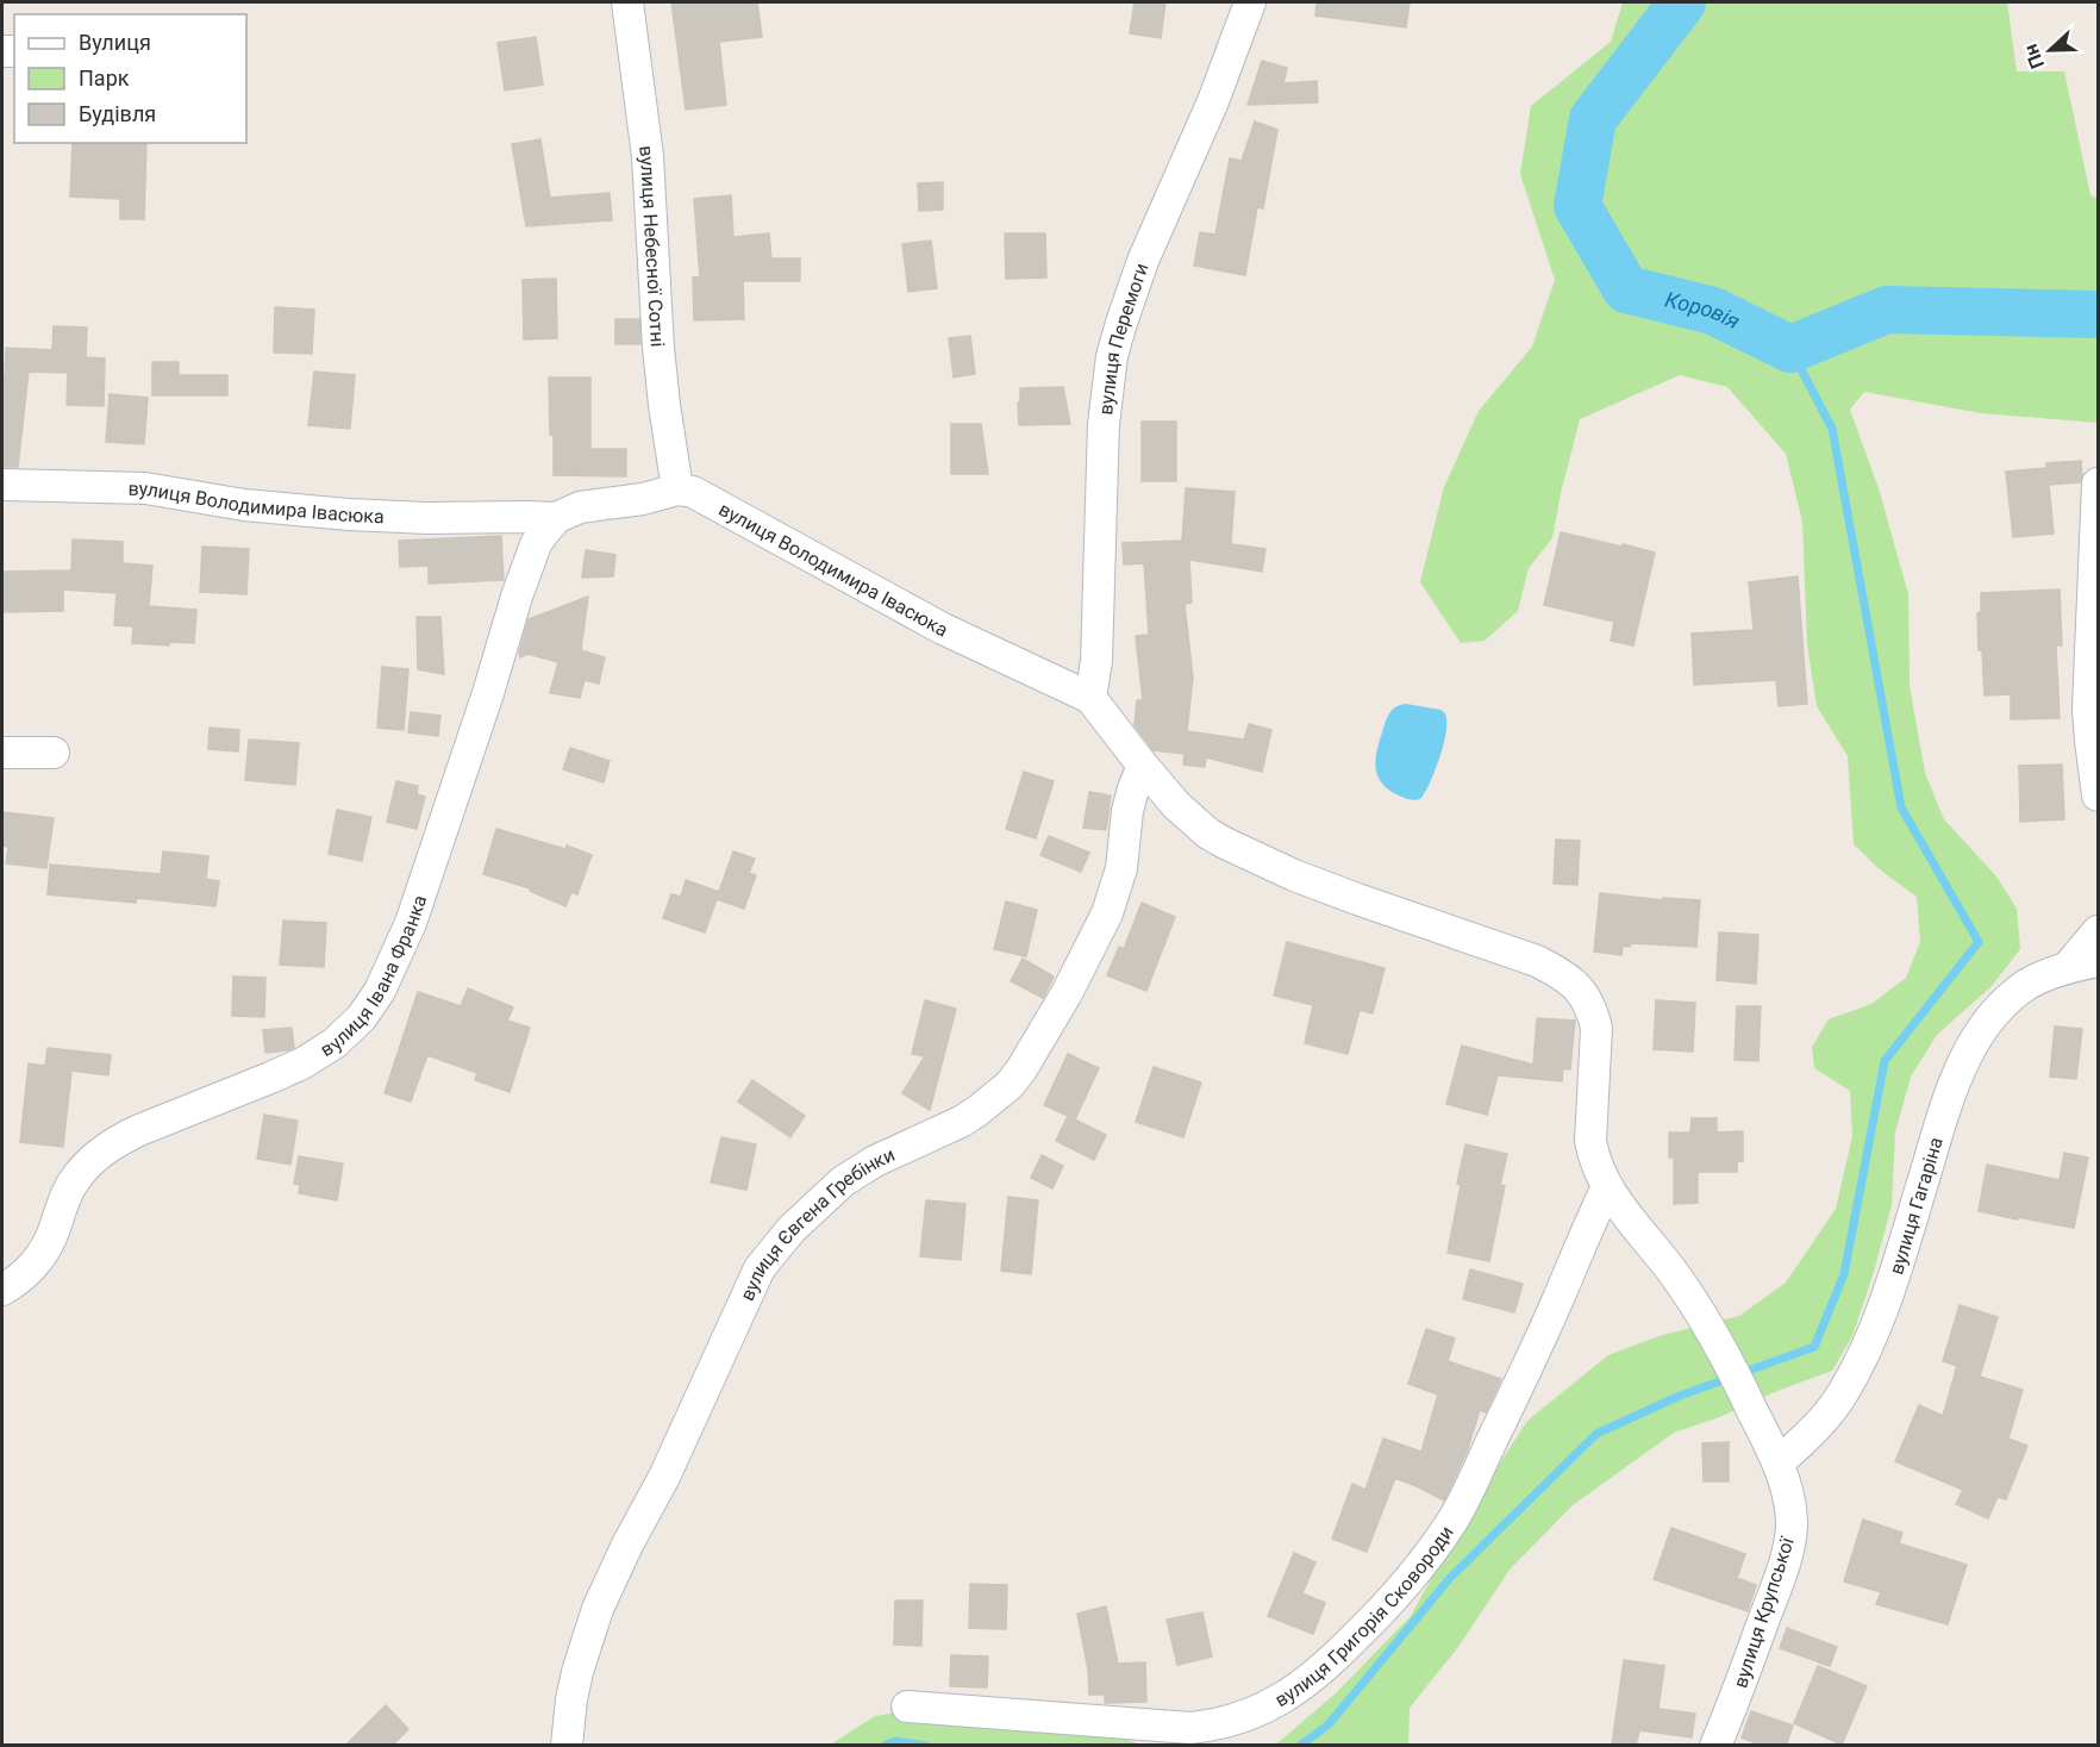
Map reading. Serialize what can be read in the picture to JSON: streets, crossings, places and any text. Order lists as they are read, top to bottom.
{
  "streets": {
    "street": [
      "вулиця Небесної Сотні",
      "вулиця Перемоги",
      "вулиця Володимира Івасюка",
      "вулиця Івана Франка",
      "вулиця Гагаріна",
      "вулиця Євгена Гребінки",
      "вулиця Григорія Сковороди",
      "вулиця Крупської"
    ]
  },
  "crossings": [
    ["вулиця Небесної Сотні", "вулиця Володимира Івасюка"],
    ["вулиця Перемоги", "вулиця Володимира Івасюка"],
    ["вулиця Володимира Івасюка", "вулиця Івана Франка"],
    ["вулиця Гагаріна", "вулиця Крупської"],
    ["вулиця Григорія Сковороди", "вулиця Крупської"]
  ],
  "water": ["Коровія"],
  "legend": ["Вулиця", "Парк", "Будівля"],
  "north": "left"
}
